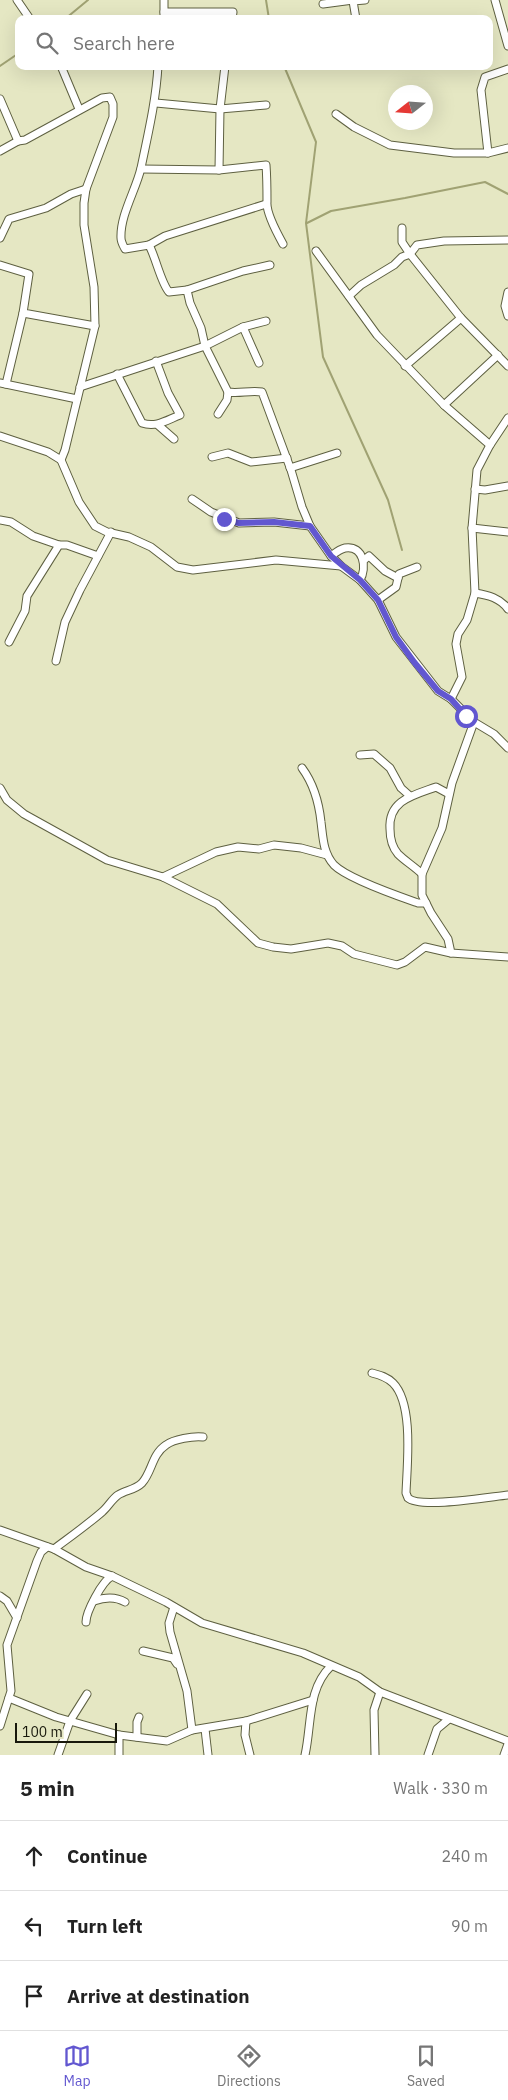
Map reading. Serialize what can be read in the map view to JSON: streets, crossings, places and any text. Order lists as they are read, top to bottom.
{
  "scale_bar": "100 m",
  "north": "left",
  "page": {
    "search": "Search here",
    "scale": "100 m",
    "heading": ["5 min", "Walk · 330 m"],
    "list": [
      ["Continue", "240 m"],
      ["Turn left", "90 m"],
      "Arrive at destination"
    ],
    "nav": ["Map", "Directions", "Saved"]
  }
}
